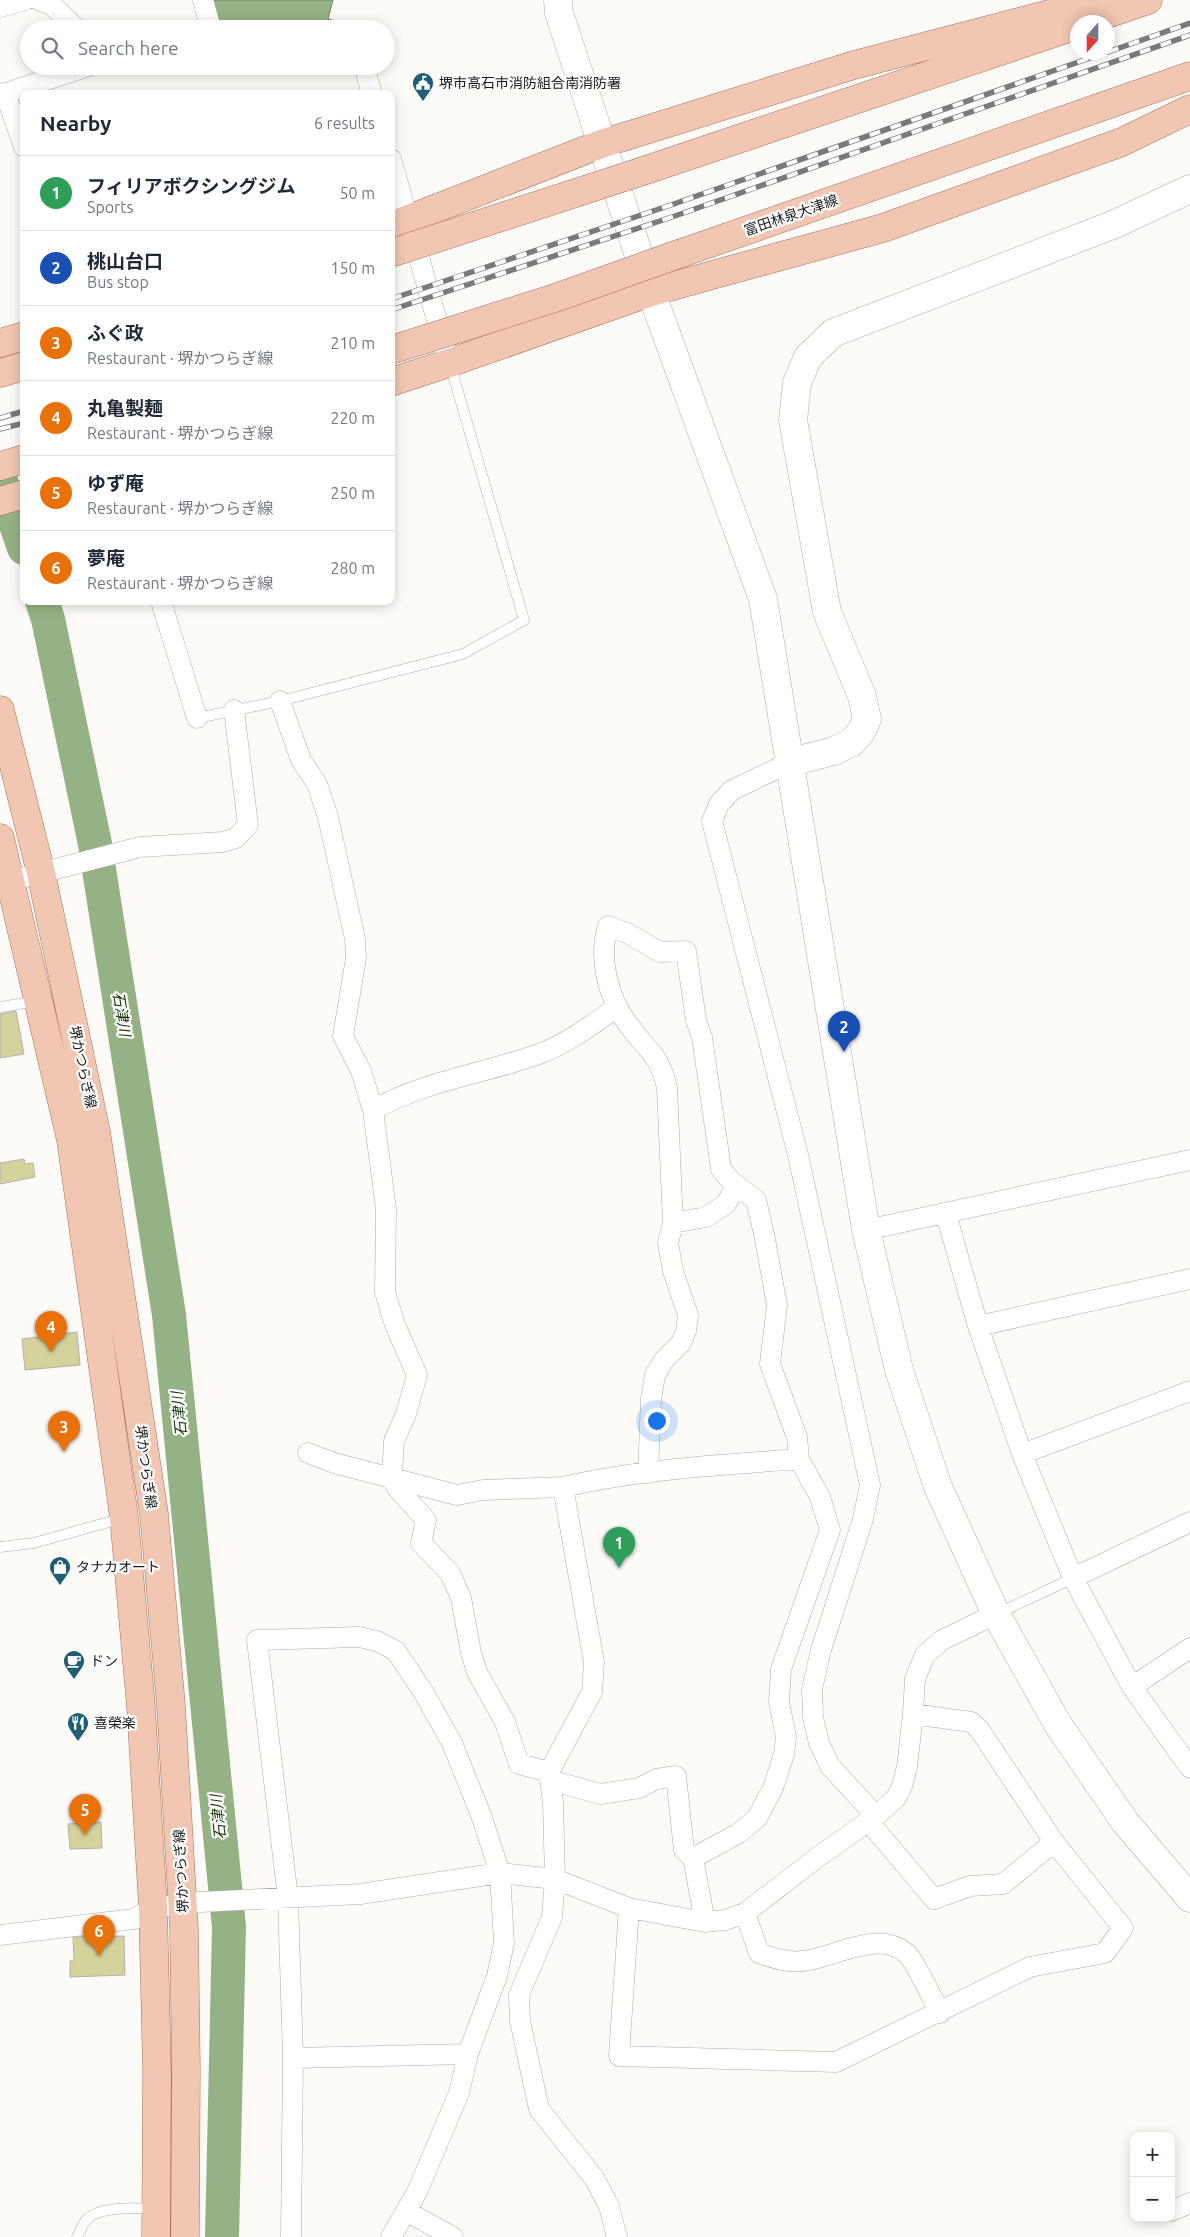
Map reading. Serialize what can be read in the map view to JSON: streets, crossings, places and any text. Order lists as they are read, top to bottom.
{
  "streets": {
    "main road": ["富田林泉大津線", "堺かつらぎ線"]
  },
  "water": ["石津川"],
  "places": {
    "public building": ["堺市高石市消防組合南消防署"],
    "shop": ["タナカオート"],
    "cafe": ["ドン"],
    "restaurant": ["喜榮楽"]
  },
  "north": "bottom",
  "page": {
    "search": "Search here",
    "heading": ["Nearby", "6 results"],
    "list": [
      {
        "mark": "1",
        "name": "フィリアボクシングジム",
        "note": "Sports",
        "value": "50 m"
      },
      {
        "mark": "2",
        "name": "桃山台口",
        "note": "Bus stop",
        "value": "150 m"
      },
      {
        "mark": "3",
        "name": "ふぐ政",
        "note": "Restaurant · 堺かつらぎ線",
        "value": "210 m"
      },
      {
        "mark": "4",
        "name": "丸亀製麺",
        "note": "Restaurant · 堺かつらぎ線",
        "value": "220 m"
      },
      {
        "mark": "5",
        "name": "ゆず庵",
        "note": "Restaurant · 堺かつらぎ線",
        "value": "250 m"
      },
      {
        "mark": "6",
        "name": "夢庵",
        "note": "Restaurant · 堺かつらぎ線",
        "value": "280 m"
      }
    ],
    "pins": [
      "2",
      "4",
      "3",
      "1",
      "5",
      "6"
    ],
    "map_buttons": ["+", "−"]
  }
}
